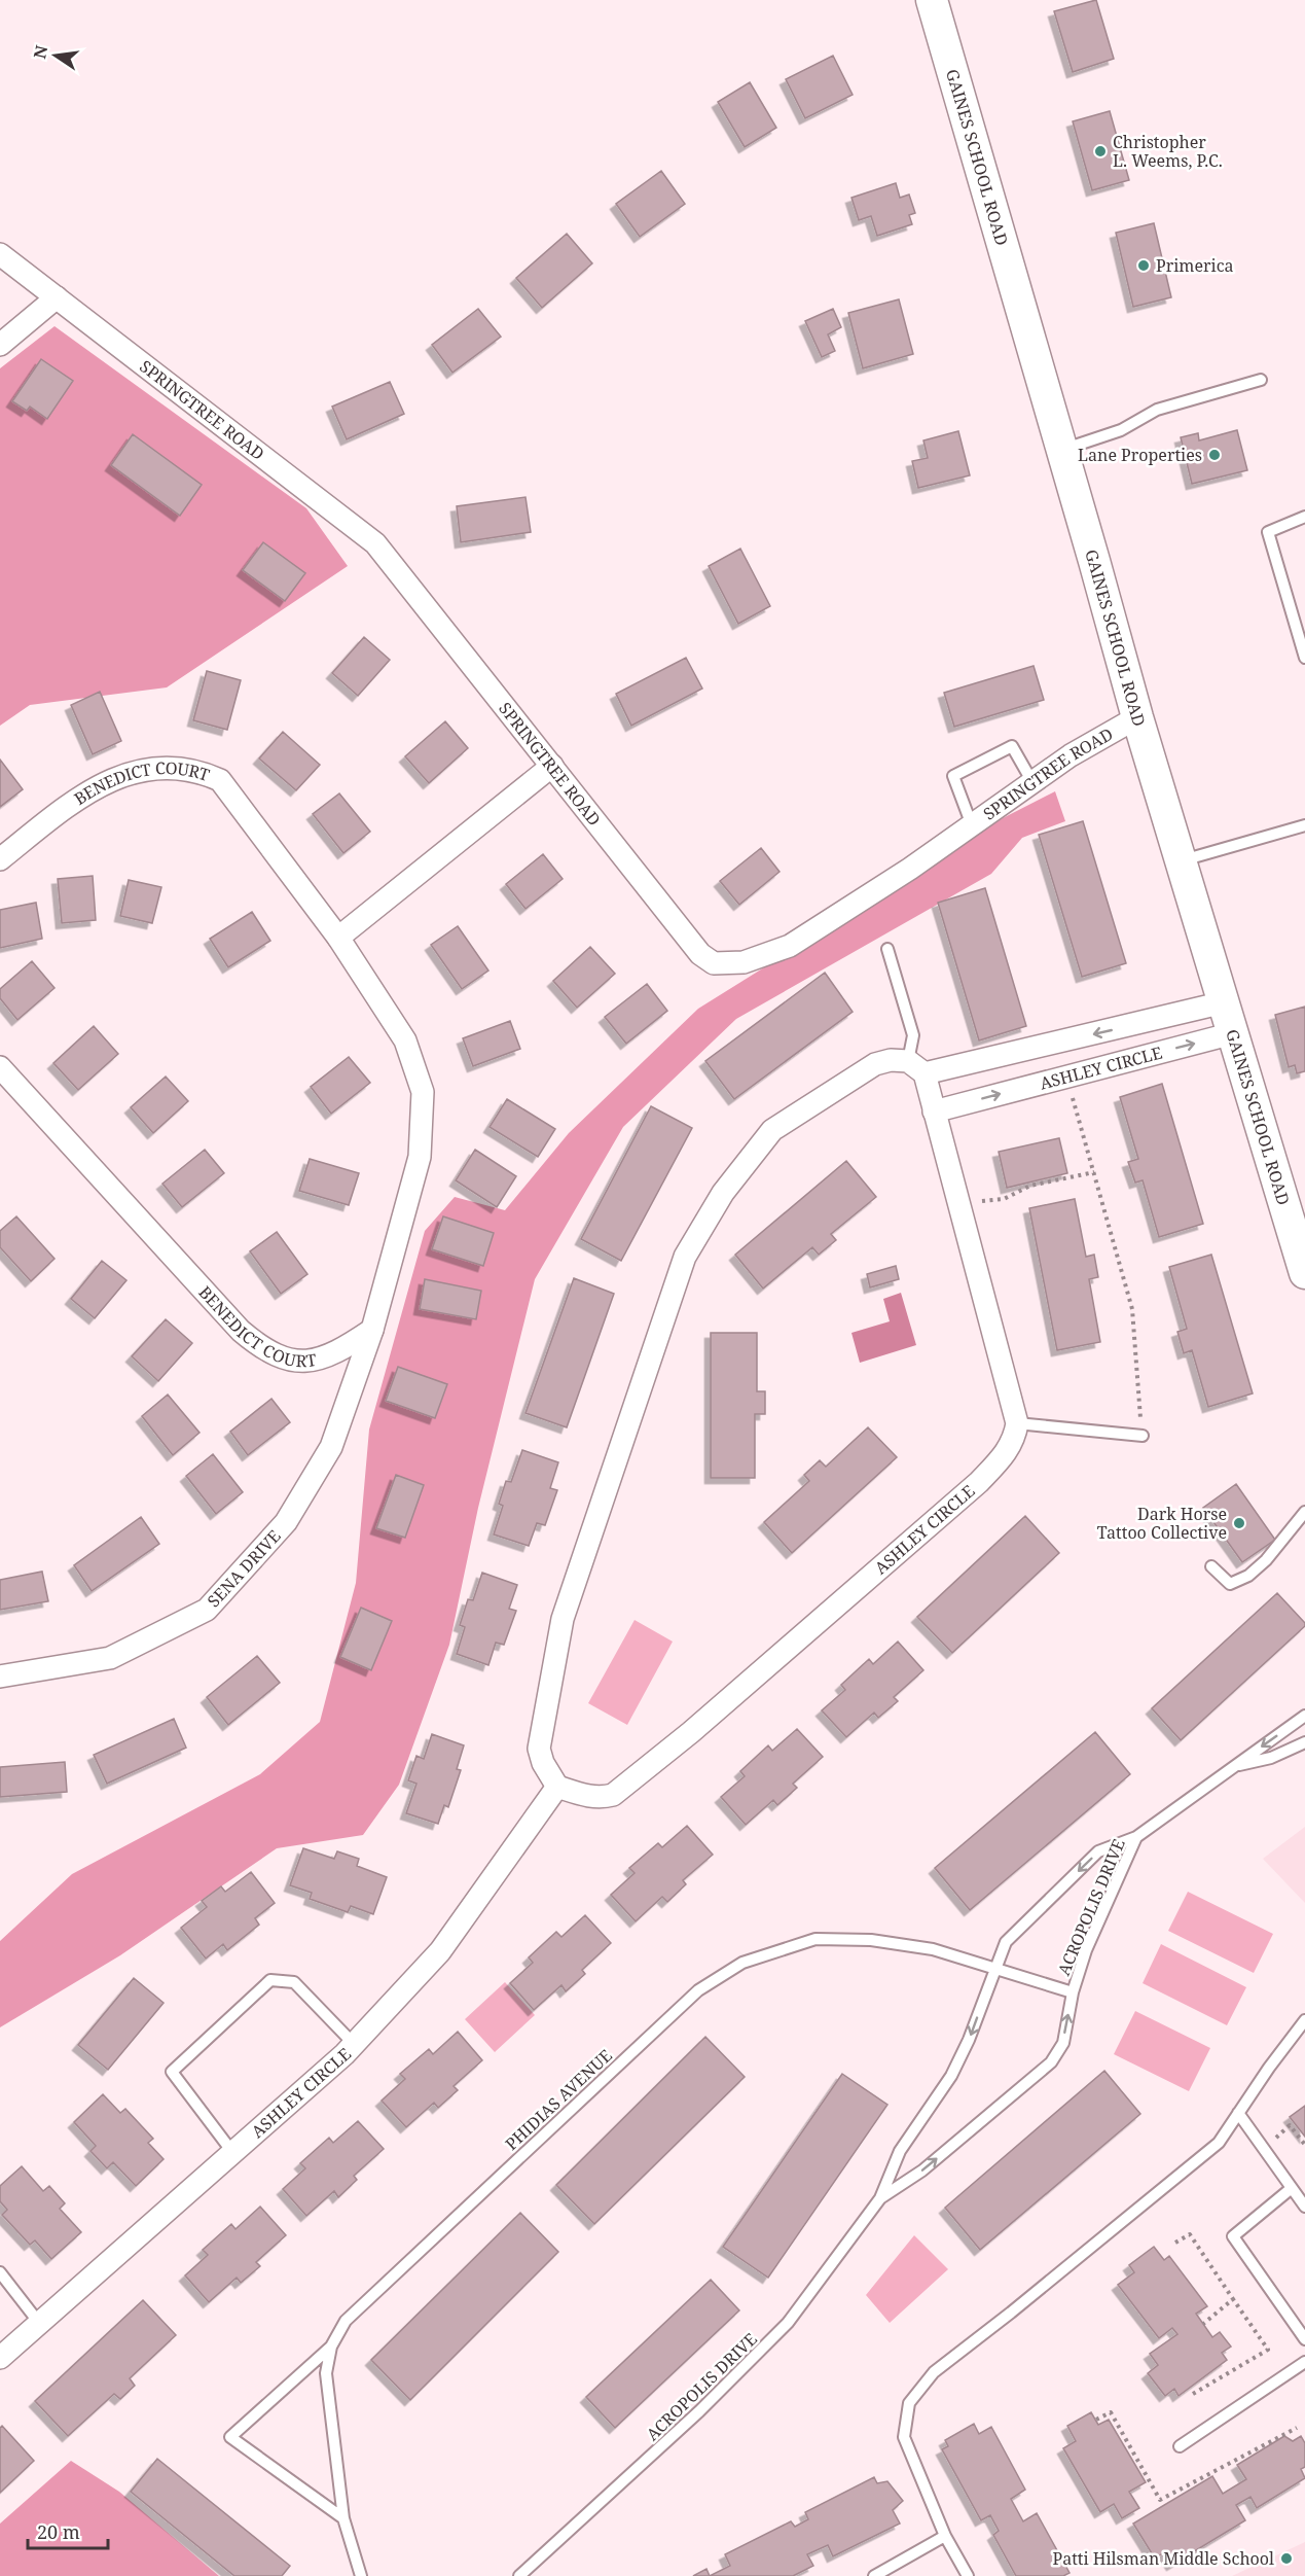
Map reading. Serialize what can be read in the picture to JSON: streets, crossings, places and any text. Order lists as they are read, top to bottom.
{
  "streets": {
    "main road": ["GAINES SCHOOL ROAD"],
    "street": [
      "SPRINGTREE ROAD",
      "BENEDICT COURT",
      "ASHLEY CIRCLE",
      "SENA DRIVE"
    ],
    "lane": ["ACROPOLIS DRIVE", "PHIDIAS AVENUE"]
  },
  "crossings": [
    ["GAINES SCHOOL ROAD", "SPRINGTREE ROAD"],
    ["GAINES SCHOOL ROAD", "ASHLEY CIRCLE"],
    ["BENEDICT COURT", "SENA DRIVE"],
    ["ACROPOLIS DRIVE", "PHIDIAS AVENUE"]
  ],
  "places": [
    "Christopher L. Weems, P.C.",
    "Primerica",
    "Lane Properties",
    "Dark Horse Tattoo Collective",
    "Patti Hilsman Middle School"
  ],
  "scale_bar": "20 m",
  "north": "left"
}
